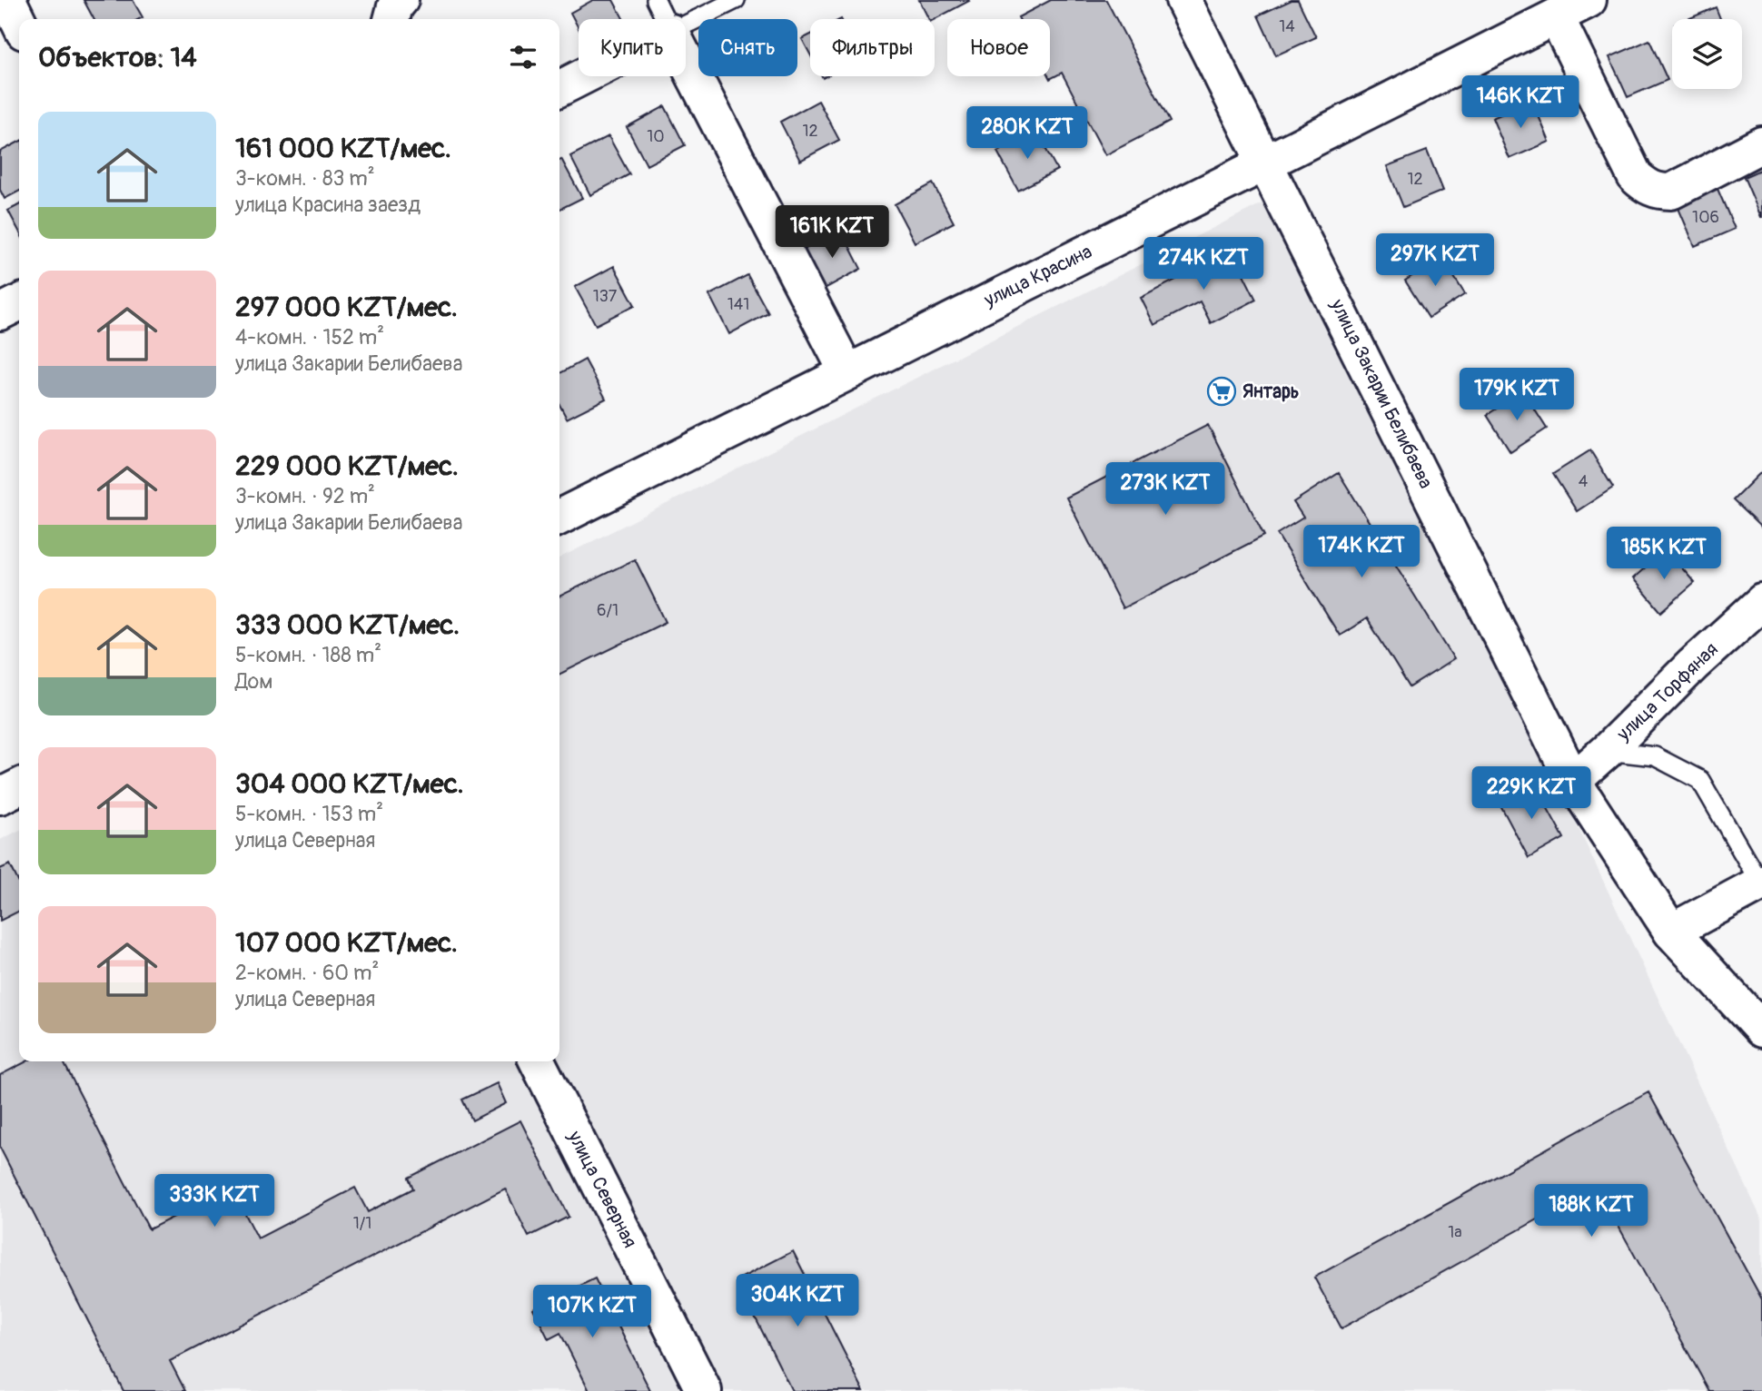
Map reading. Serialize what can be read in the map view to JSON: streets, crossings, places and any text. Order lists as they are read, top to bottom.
{
  "streets": {
    "street": [
      "улица Красина",
      "улица Закарии Белибаева",
      "улица Торфяная",
      "улица Северная"
    ]
  },
  "crossings": [
    ["улица Красина", "улица Закарии Белибаева"],
    ["улица Закарии Белибаева", "улица Торфяная"]
  ],
  "places": {
    "supermarket": ["Янтарь"]
  },
  "house_numbers": [
    "14",
    "12",
    "10",
    "12",
    "106",
    "137",
    "141",
    "4",
    "6/1",
    "1/1",
    "1а"
  ],
  "page": {
    "chip": [
      "Купить",
      "Снять",
      "Фильтры",
      "Новое"
    ],
    "heading": "Объектов: 14",
    "price": [
      "146K KZT",
      "280K KZT",
      "161K KZT",
      "297K KZT",
      "274K KZT",
      "179K KZT",
      "273K KZT",
      "174K KZT",
      "185K KZT",
      "229K KZT",
      "333K KZT",
      "188K KZT",
      "304K KZT",
      "107K KZT"
    ],
    "list": [
      {
        "name": "161 000 KZT/мес.",
        "note": "3-комн. · 83 m² · улица Красина заезд"
      },
      {
        "name": "297 000 KZT/мес.",
        "note": "4-комн. · 152 m² · улица Закарии Белибаева"
      },
      {
        "name": "229 000 KZT/мес.",
        "note": "3-комн. · 92 m² · улица Закарии Белибаева"
      },
      {
        "name": "333 000 KZT/мес.",
        "note": "5-комн. · 188 m² · Дом"
      },
      {
        "name": "304 000 KZT/мес.",
        "note": "5-комн. · 153 m² · улица Северная"
      },
      {
        "name": "107 000 KZT/мес.",
        "note": "2-комн. · 60 m² · улица Северная"
      }
    ]
  }
}
